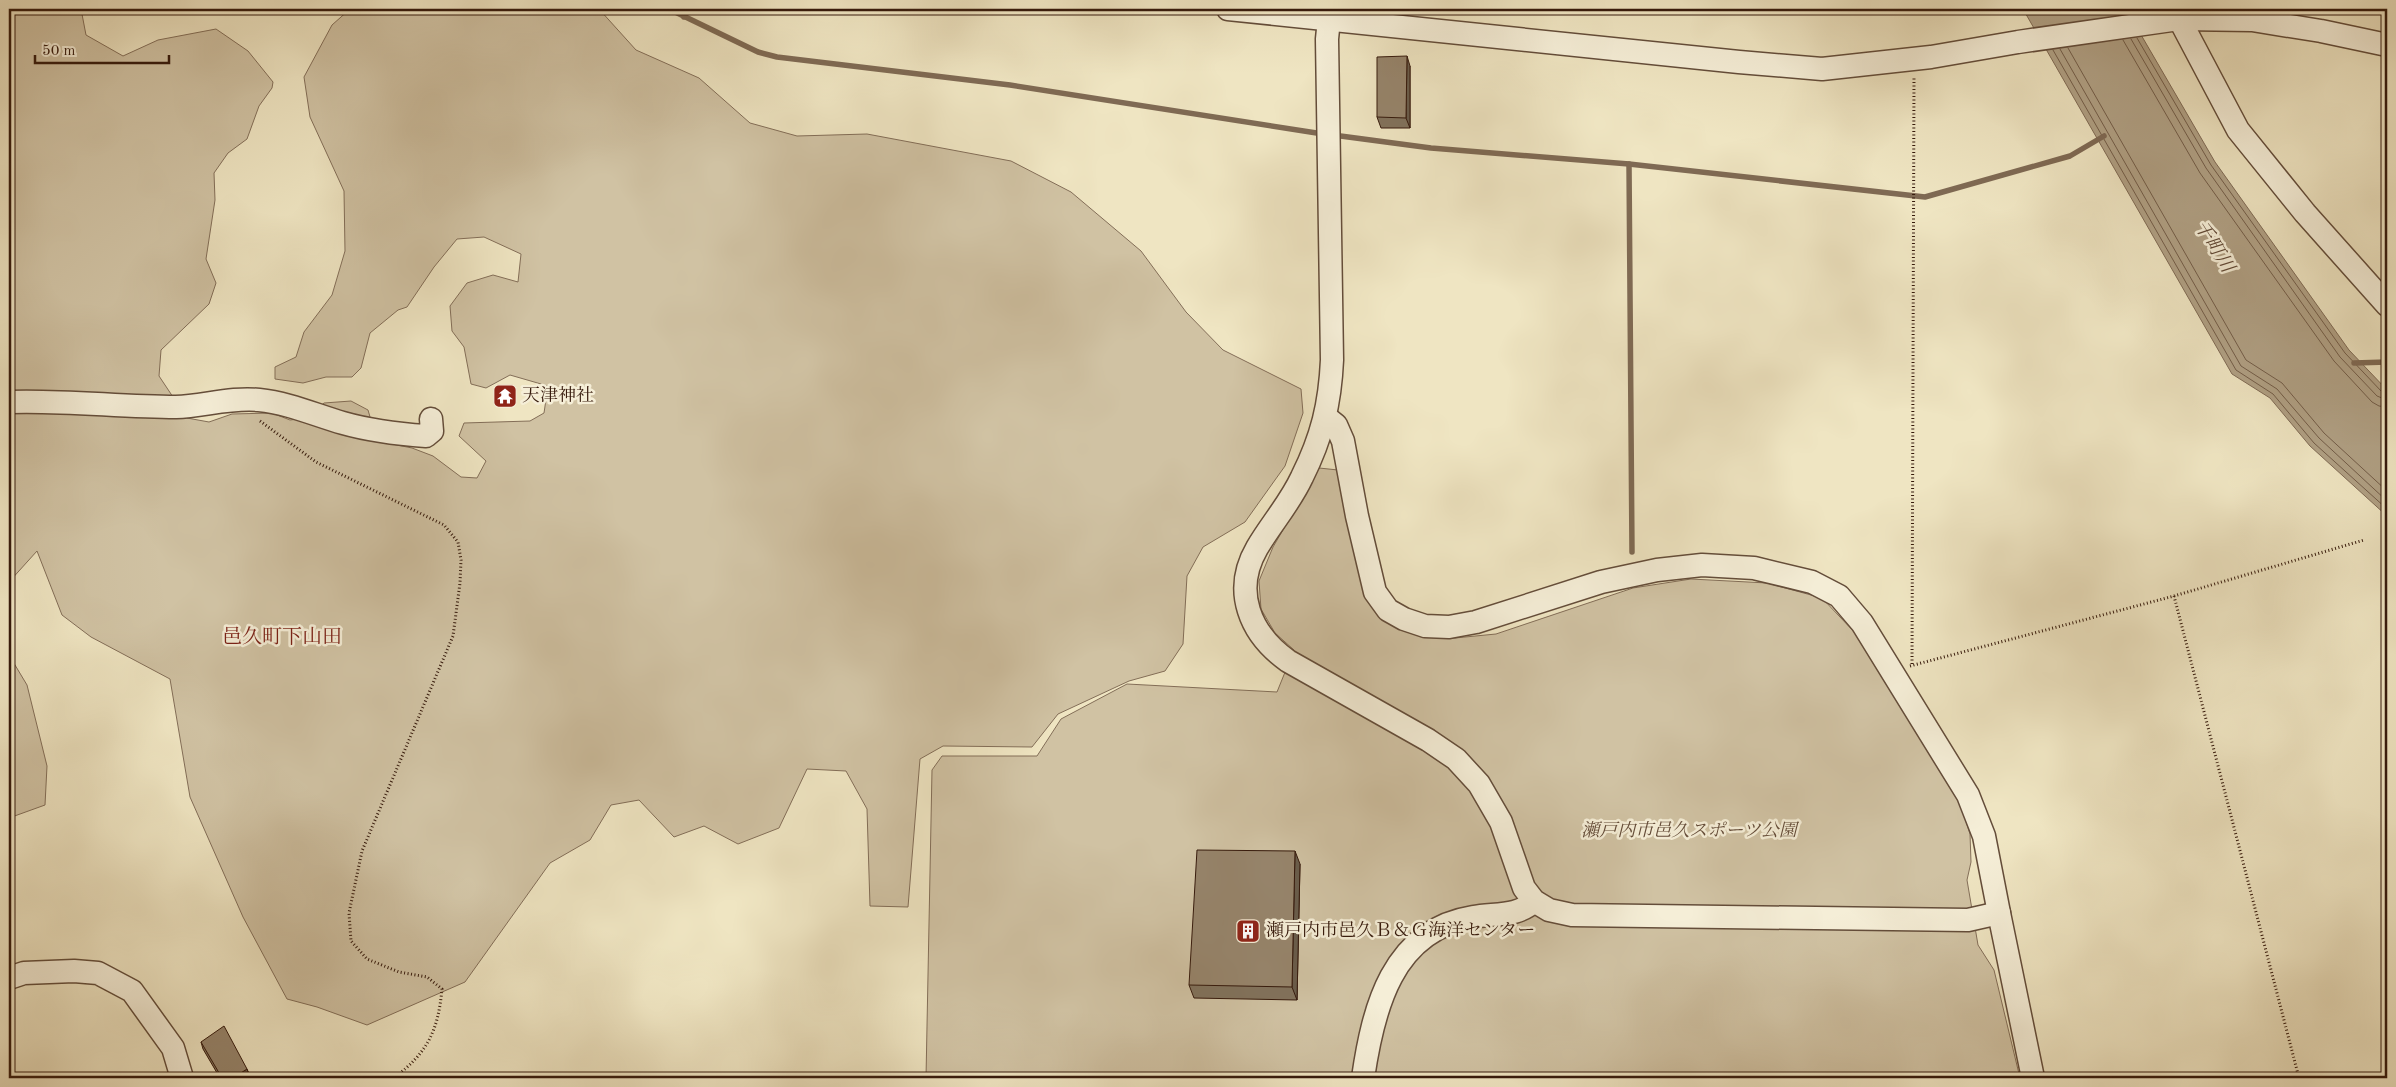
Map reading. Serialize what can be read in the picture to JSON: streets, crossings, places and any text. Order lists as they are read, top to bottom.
{
  "districts": ["邑久町下山田"],
  "water": ["千町川"],
  "parks": ["瀬戸内市邑久スポーツ公園"],
  "places": {
    "temple": ["天津神社"],
    "building": ["瀬戸内市邑久Ｂ＆Ｇ海洋センター"]
  },
  "scale_bar": "50 m"
}
